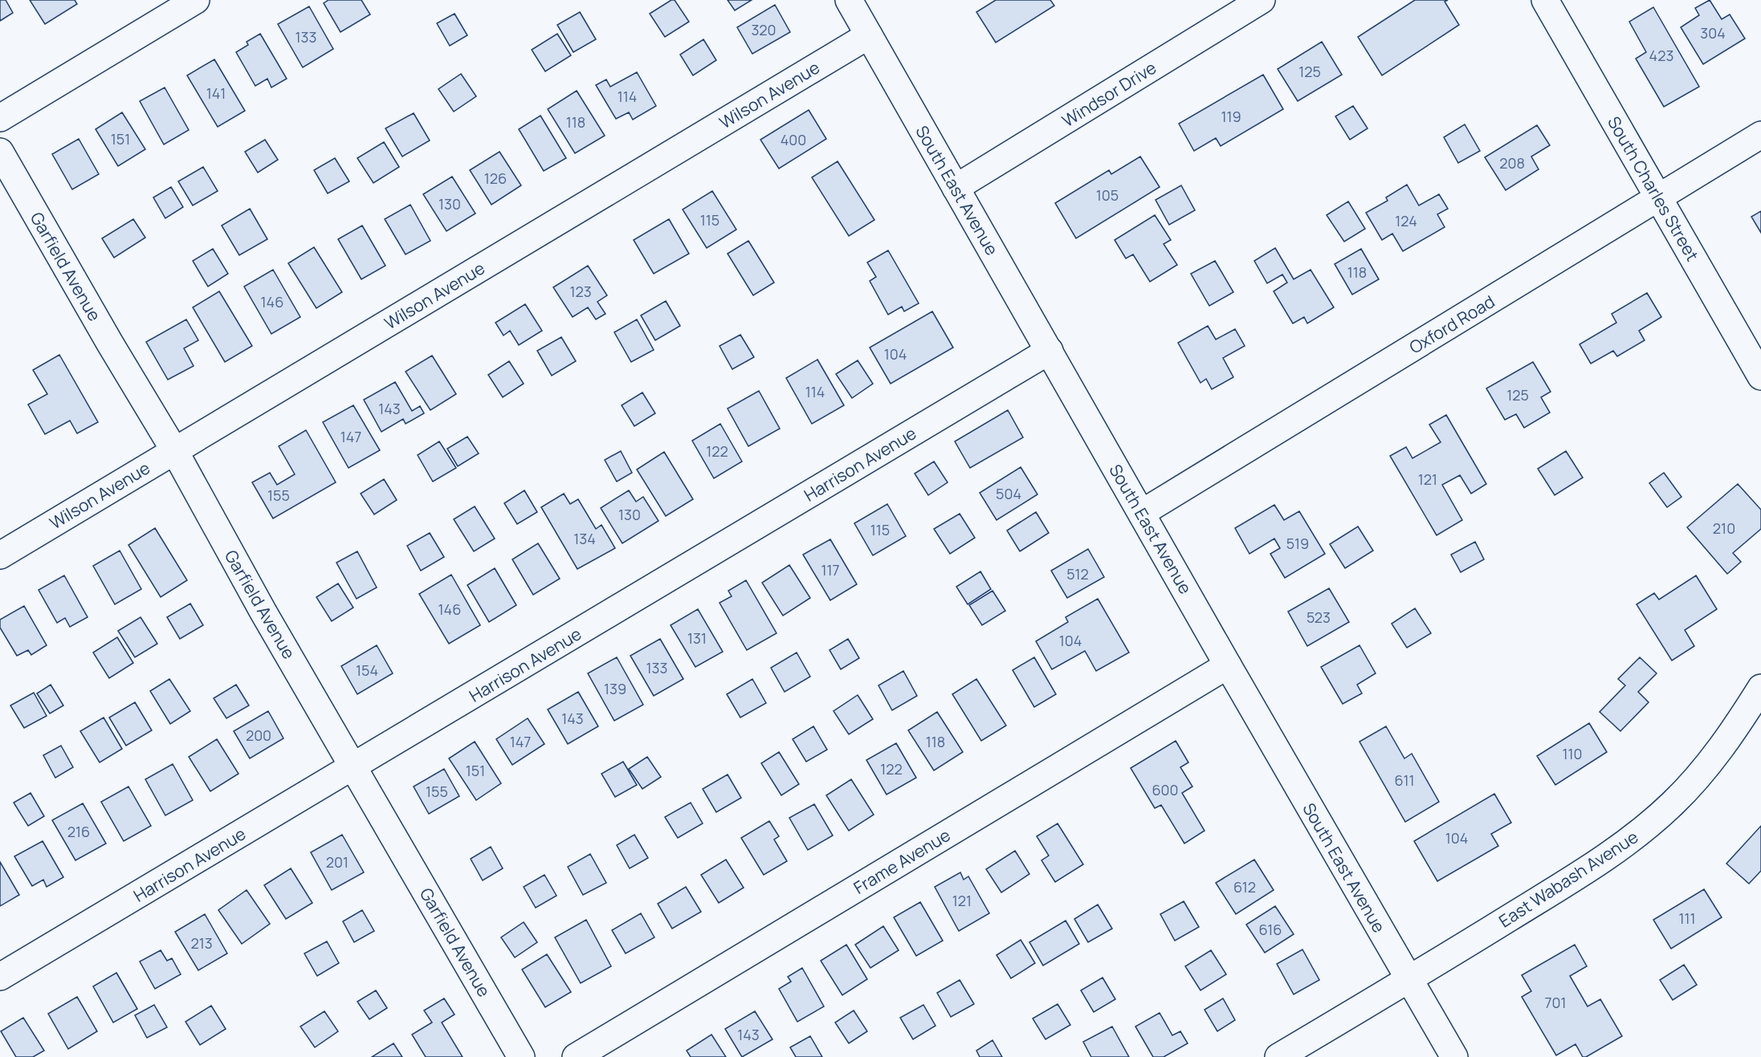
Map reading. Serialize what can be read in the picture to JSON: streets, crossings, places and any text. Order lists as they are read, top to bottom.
{
  "streets": {
    "street": [
      "Windsor Drive",
      "Wilson Avenue",
      "South Charles Street",
      "South East Avenue",
      "Garfield Avenue",
      "Oxford Road",
      "Harrison Avenue",
      "Frame Avenue",
      "East Wabash Avenue"
    ]
  },
  "crossings": [
    ["Windsor Drive", "South East Avenue"],
    ["Wilson Avenue", "South East Avenue"],
    ["Wilson Avenue", "Garfield Avenue"],
    ["South Charles Street", "Oxford Road"],
    ["South East Avenue", "Oxford Road"],
    ["South East Avenue", "Harrison Avenue"],
    ["South East Avenue", "Frame Avenue"],
    ["South East Avenue", "East Wabash Avenue"],
    ["Garfield Avenue", "Harrison Avenue"]
  ],
  "house_numbers": [
    "320",
    "304",
    "133",
    "423",
    "125",
    "141",
    "114",
    "119",
    "118",
    "151",
    "400",
    "208",
    "126",
    "105",
    "130",
    "115",
    "124",
    "118",
    "123",
    "146",
    "104",
    "114",
    "125",
    "143",
    "147",
    "122",
    "121",
    "504",
    "155",
    "130",
    "210",
    "115",
    "134",
    "519",
    "117",
    "512",
    "146",
    "523",
    "131",
    "104",
    "133",
    "154",
    "139",
    "143",
    "200",
    "147",
    "118",
    "110",
    "122",
    "151",
    "611",
    "600",
    "155",
    "216",
    "104",
    "201",
    "612",
    "121",
    "111",
    "616",
    "213",
    "701",
    "143"
  ]
}
